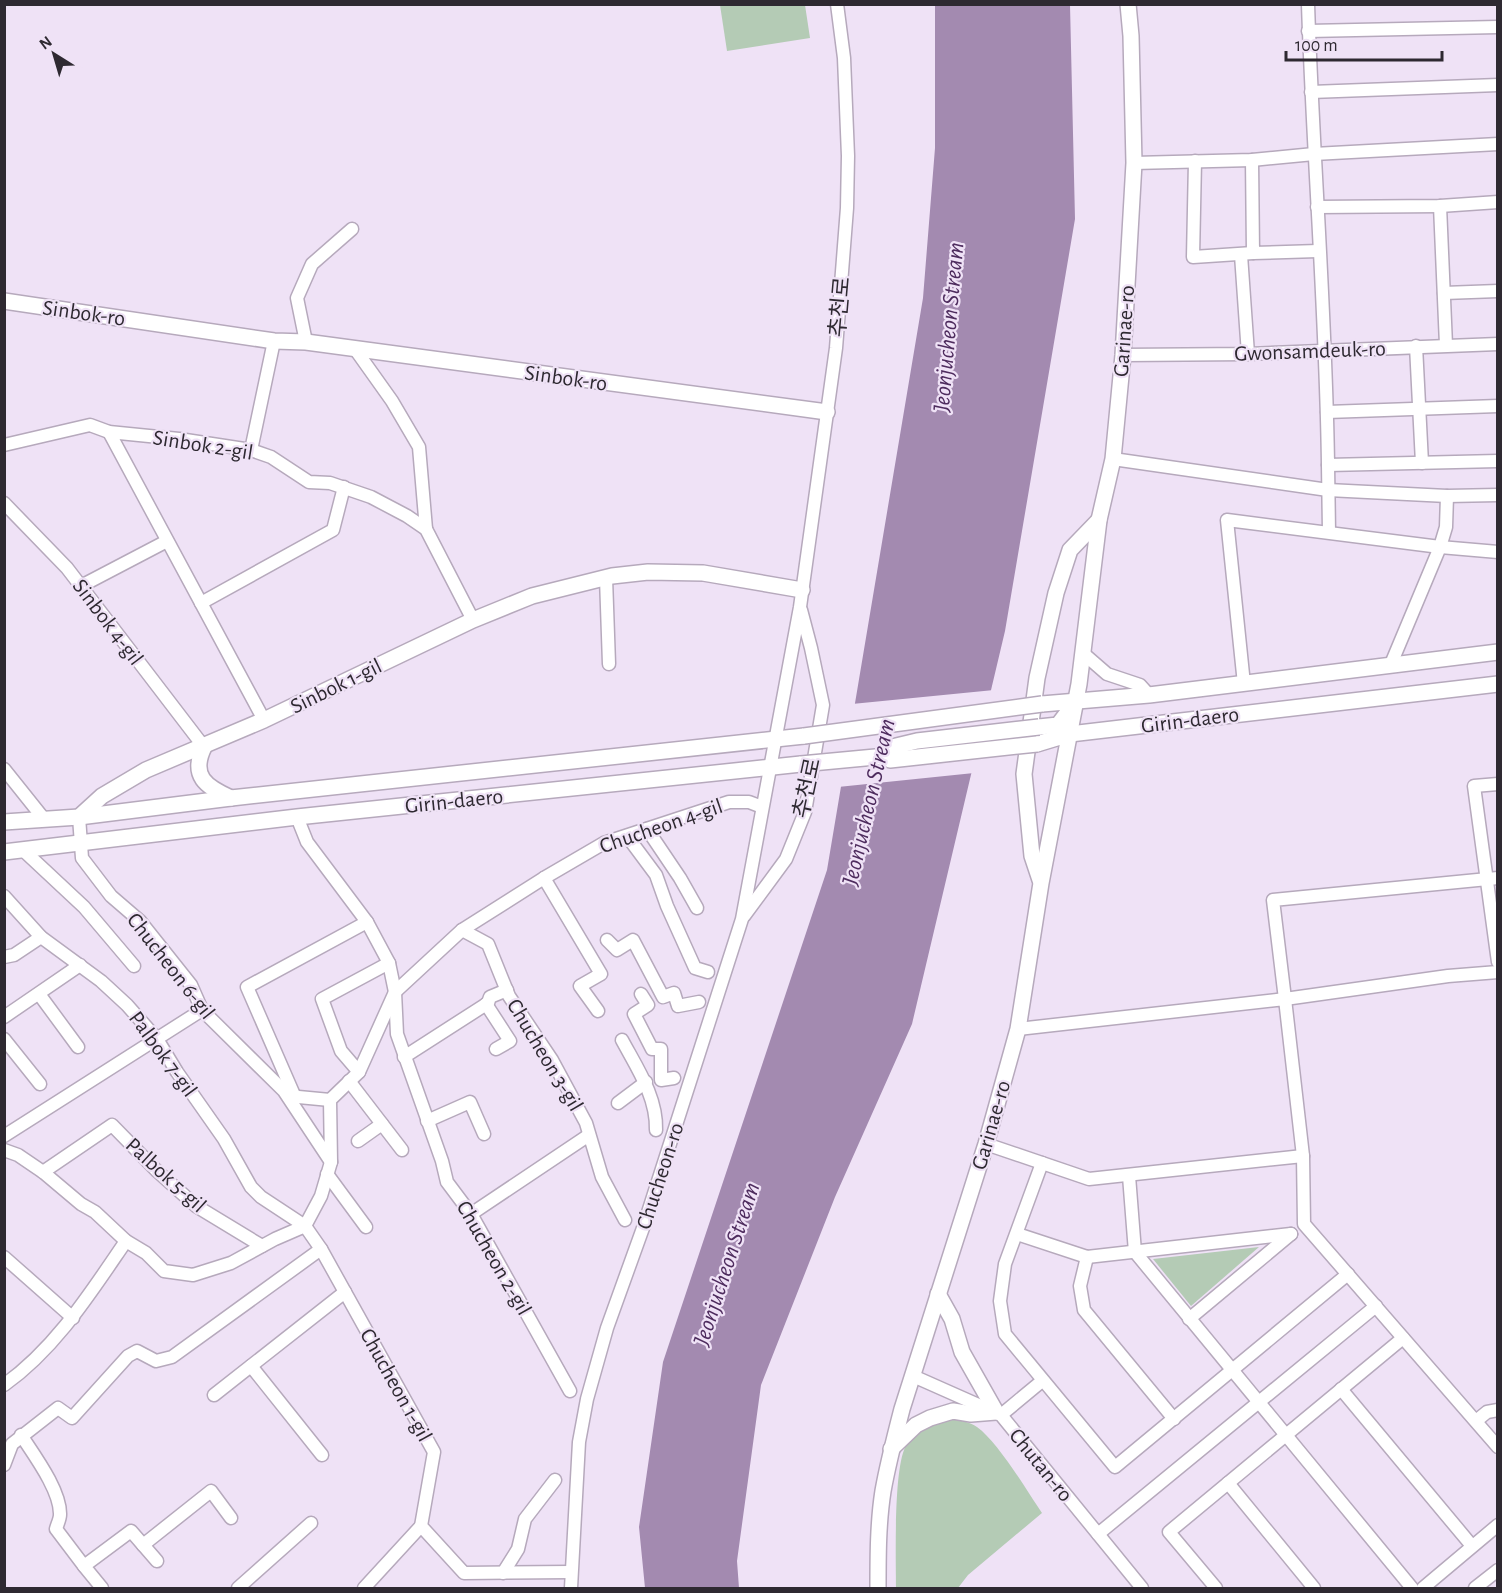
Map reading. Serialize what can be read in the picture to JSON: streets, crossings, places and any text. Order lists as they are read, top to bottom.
{
  "streets": {
    "street": [
      "추천로",
      "Sinbok-ro",
      "Garinae-ro",
      "Gwonsamdeuk-ro",
      "Sinbok 2-gil",
      "Sinbok 4-gil",
      "Sinbok 1-gil",
      "Girin-daero",
      "Chucheon 4-gil",
      "Chucheon 6-gil",
      "Palbok 7-gil",
      "Chucheon 3-gil",
      "Palbok 5-gil",
      "Chucheon-ro",
      "Chucheon 2-gil",
      "Chucheon 1-gil",
      "Chutan-ro"
    ]
  },
  "crossings": [
    ["추천로", "Sinbok-ro"],
    ["추천로", "Sinbok 1-gil"],
    ["추천로", "Girin-daero"],
    ["추천로", "Chucheon-ro"],
    ["Garinae-ro", "Gwonsamdeuk-ro"],
    ["Garinae-ro", "Girin-daero"],
    ["Garinae-ro", "Chutan-ro"],
    ["Sinbok 2-gil", "Sinbok 1-gil"],
    ["Sinbok 4-gil", "Sinbok 1-gil"],
    ["Sinbok 1-gil", "Girin-daero"],
    ["Sinbok 1-gil", "Chucheon 6-gil"],
    ["Girin-daero", "Chucheon 6-gil"],
    ["Girin-daero", "Chucheon-ro"],
    ["Girin-daero", "Chucheon 2-gil"],
    ["Chucheon 4-gil", "Chucheon 3-gil"],
    ["Chucheon 4-gil", "Chucheon-ro"],
    ["Chucheon 4-gil", "Chucheon 2-gil"],
    ["Palbok 7-gil", "Chucheon 1-gil"],
    ["Chucheon 3-gil", "Chucheon 2-gil"]
  ],
  "water": ["Jeonjucheon Stream"],
  "scale_bar": "100 m",
  "north": "top left"
}
